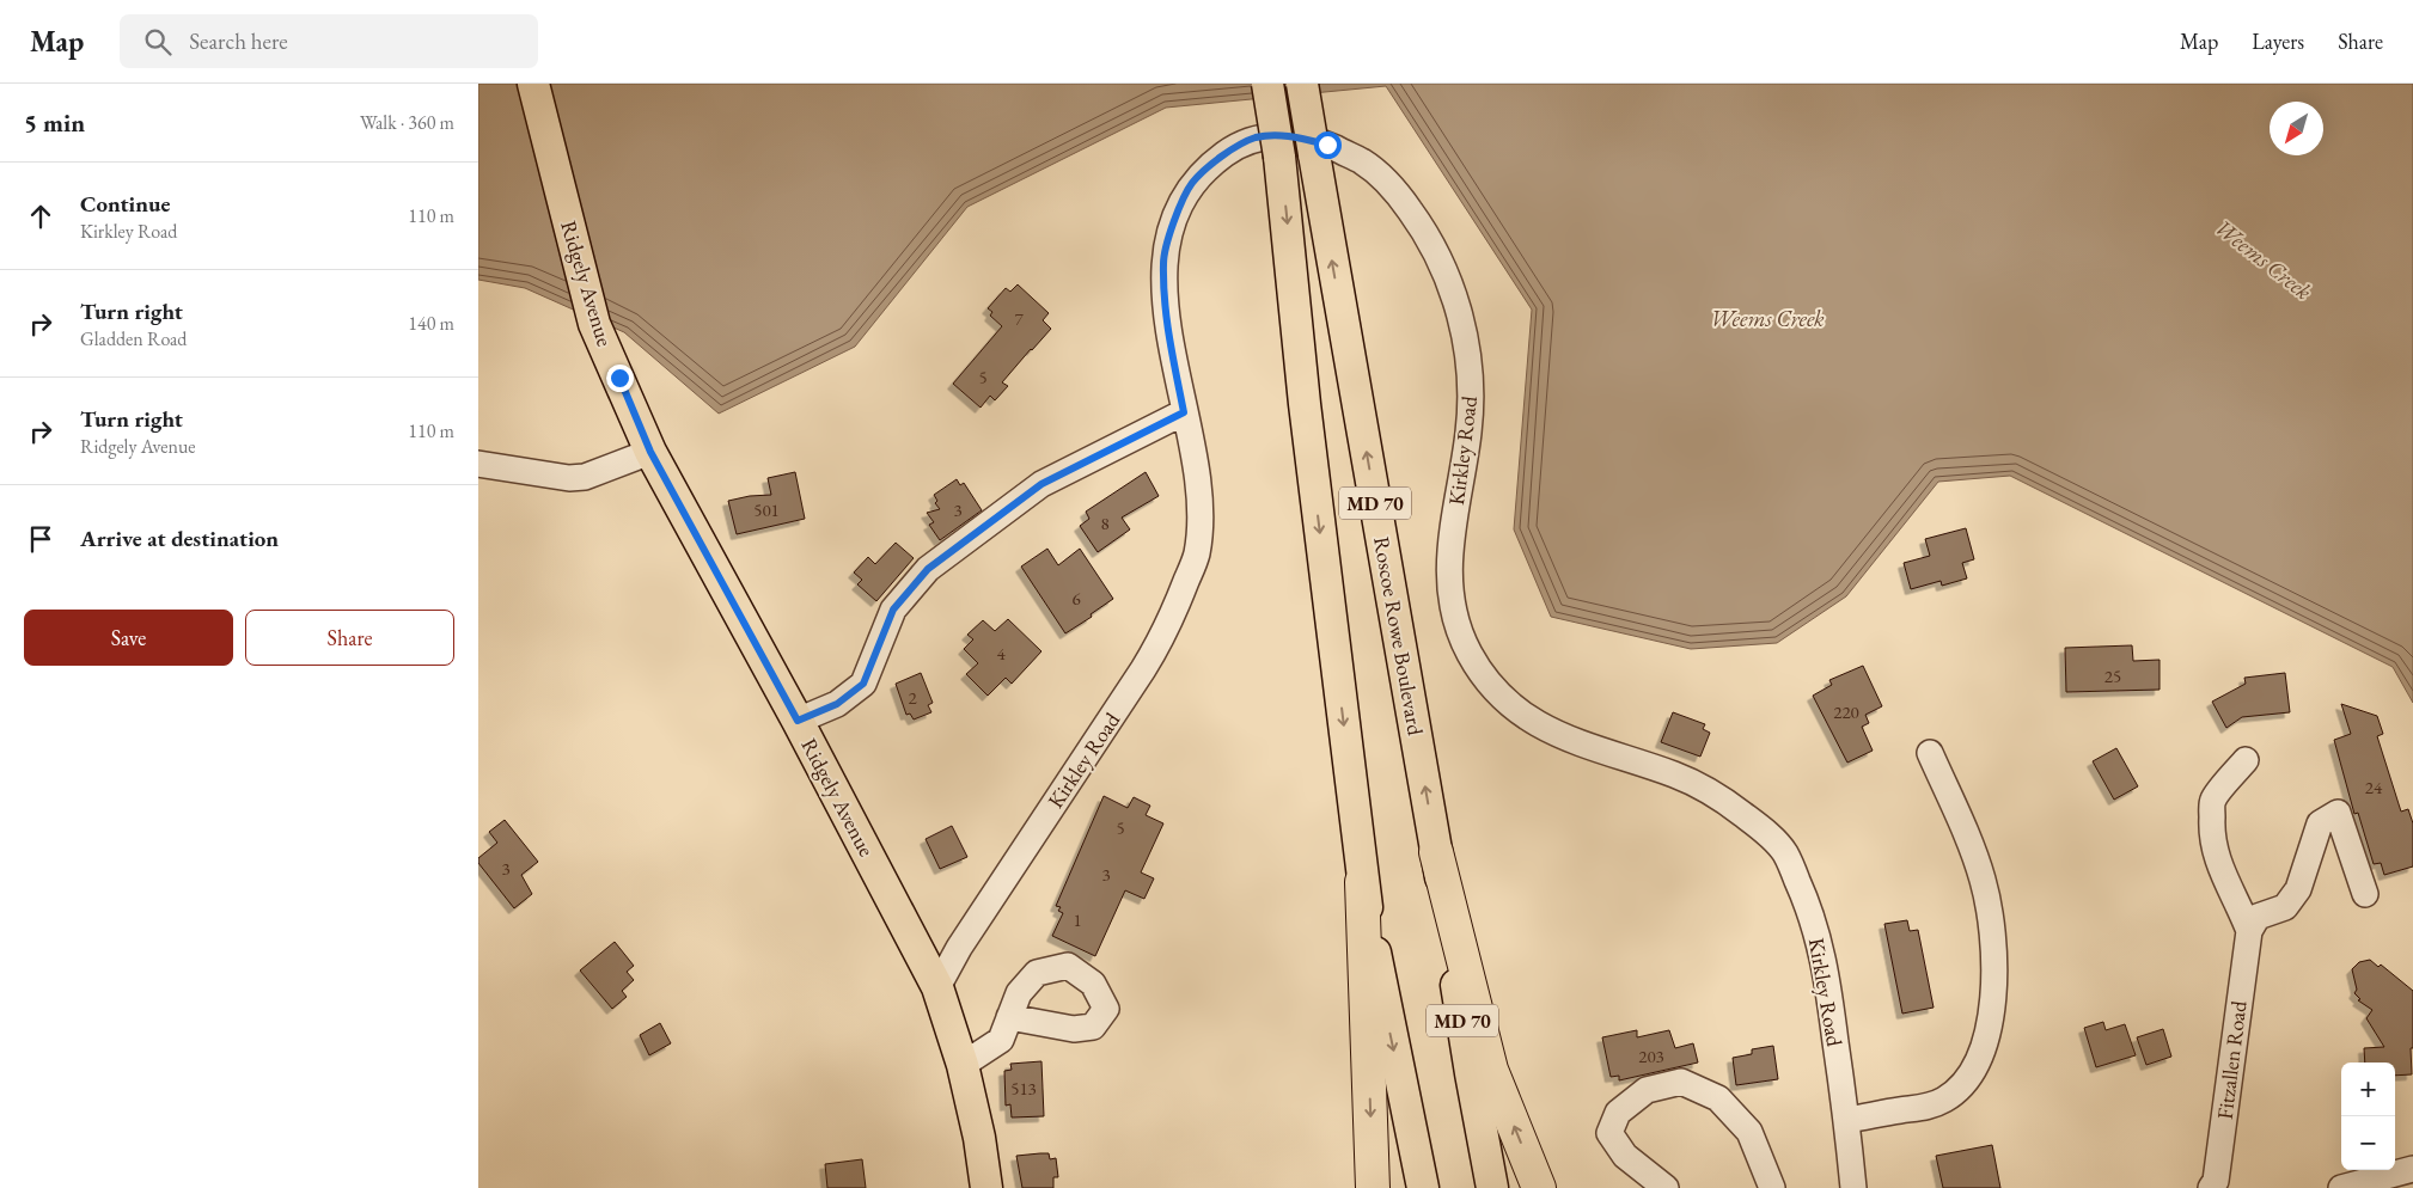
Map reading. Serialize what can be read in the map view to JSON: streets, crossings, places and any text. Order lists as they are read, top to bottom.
{
  "streets": {
    "main road": ["Ridgely Avenue", "MD 70", "Roscoe Rowe Boulevard"],
    "street": ["Kirkley Road", "Fitzallen Road"]
  },
  "crossings": [
    ["Ridgely Avenue", "Kirkley Road"]
  ],
  "water": ["Weems Creek"],
  "house_numbers": [
    "7",
    "5",
    "501",
    "3",
    "8",
    "6",
    "4",
    "25",
    "2",
    "220",
    "24",
    "5",
    "3",
    "3",
    "1",
    "203",
    "513"
  ],
  "north": "bottom left",
  "page": {
    "header": "Map",
    "search": "Search here",
    "nav": ["Map", "Layers", "Share"],
    "heading": ["5 min", "Walk · 360 m"],
    "list": [
      ["Continue", "Kirkley Road", "110 m"],
      ["Turn right", "Gladden Road", "140 m"],
      ["Turn right", "Ridgely Avenue", "110 m"],
      "Arrive at destination"
    ],
    "buttons": ["Save", "Share"],
    "map_buttons": ["+", "−"]
  }
}
